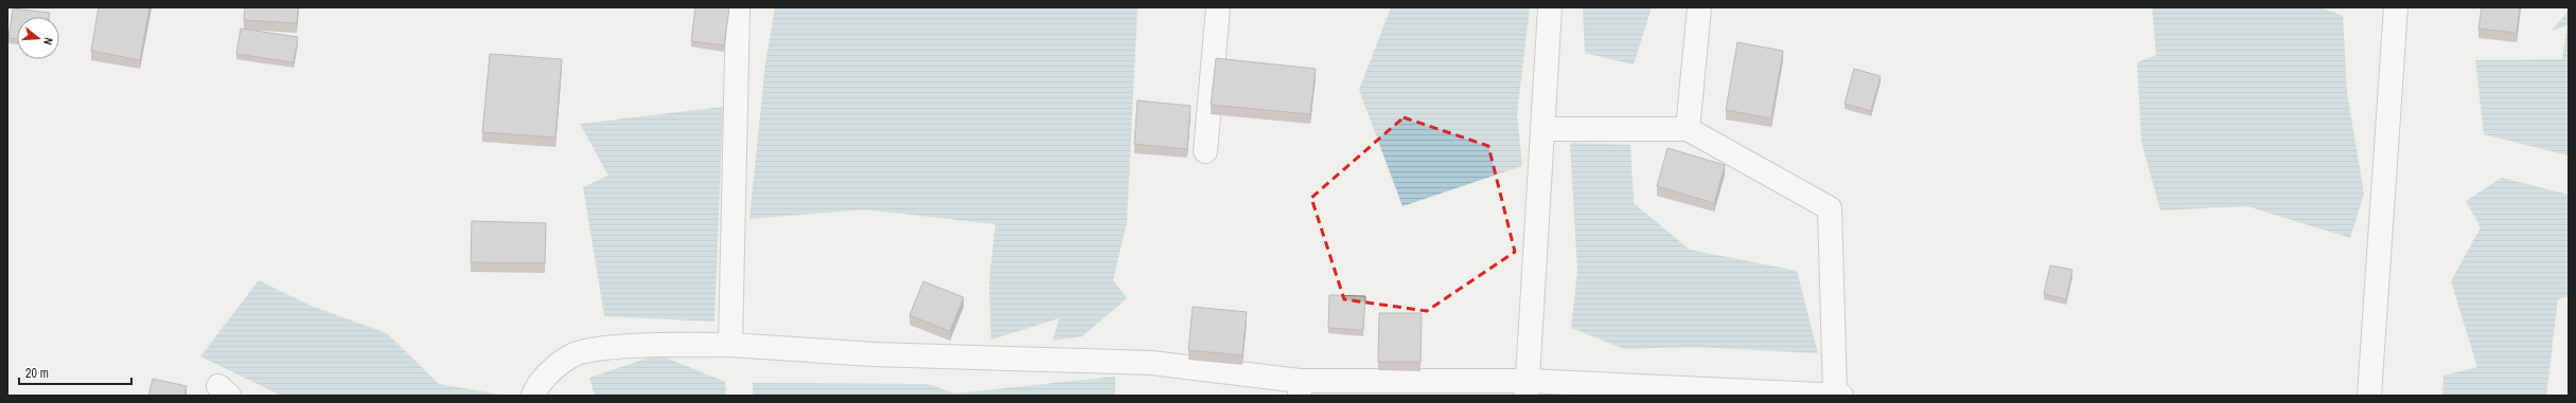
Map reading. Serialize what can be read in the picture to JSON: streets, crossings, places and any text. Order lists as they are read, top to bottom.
{
  "scale_bar": "20 m",
  "north": "right"
}
